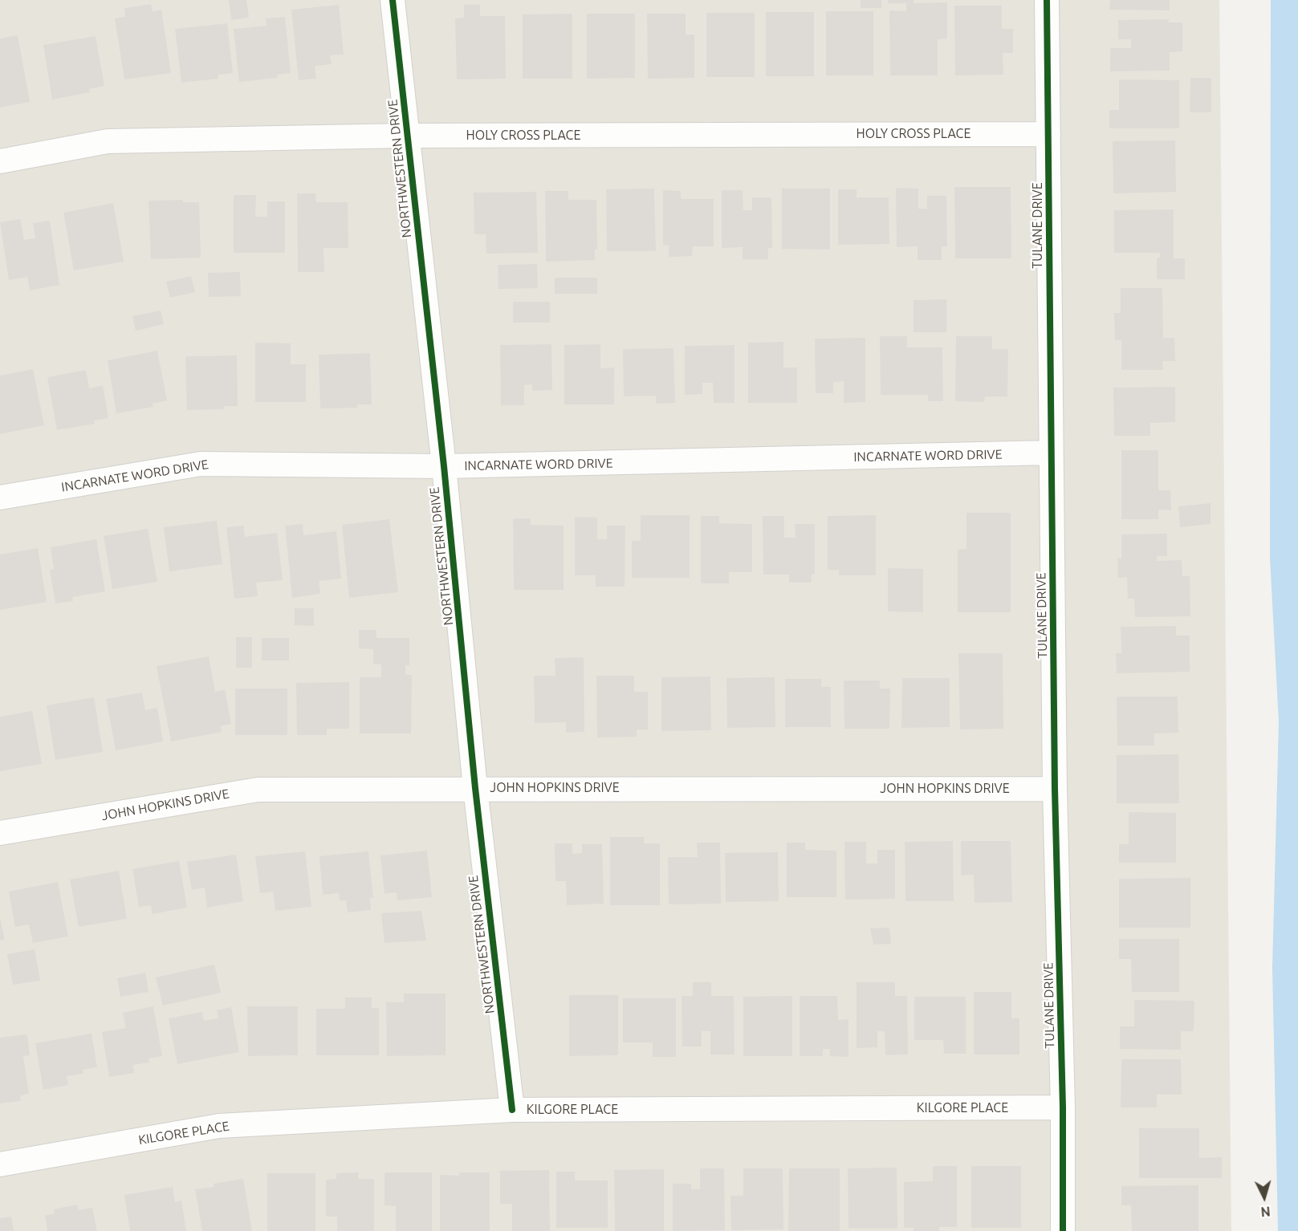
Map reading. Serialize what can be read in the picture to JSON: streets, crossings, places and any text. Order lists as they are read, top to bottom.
{
  "streets": {
    "street": [
      "HOLY CROSS PLACE",
      "NORTHWESTERN DRIVE",
      "TULANE DRIVE",
      "INCARNATE WORD DRIVE",
      "JOHN HOPKINS DRIVE",
      "KILGORE PLACE"
    ]
  },
  "crossings": [
    ["HOLY CROSS PLACE", "NORTHWESTERN DRIVE"],
    ["HOLY CROSS PLACE", "TULANE DRIVE"],
    ["NORTHWESTERN DRIVE", "INCARNATE WORD DRIVE"],
    ["NORTHWESTERN DRIVE", "JOHN HOPKINS DRIVE"],
    ["NORTHWESTERN DRIVE", "KILGORE PLACE"],
    ["TULANE DRIVE", "INCARNATE WORD DRIVE"],
    ["TULANE DRIVE", "JOHN HOPKINS DRIVE"],
    ["TULANE DRIVE", "KILGORE PLACE"]
  ],
  "north": "bottom"
}
